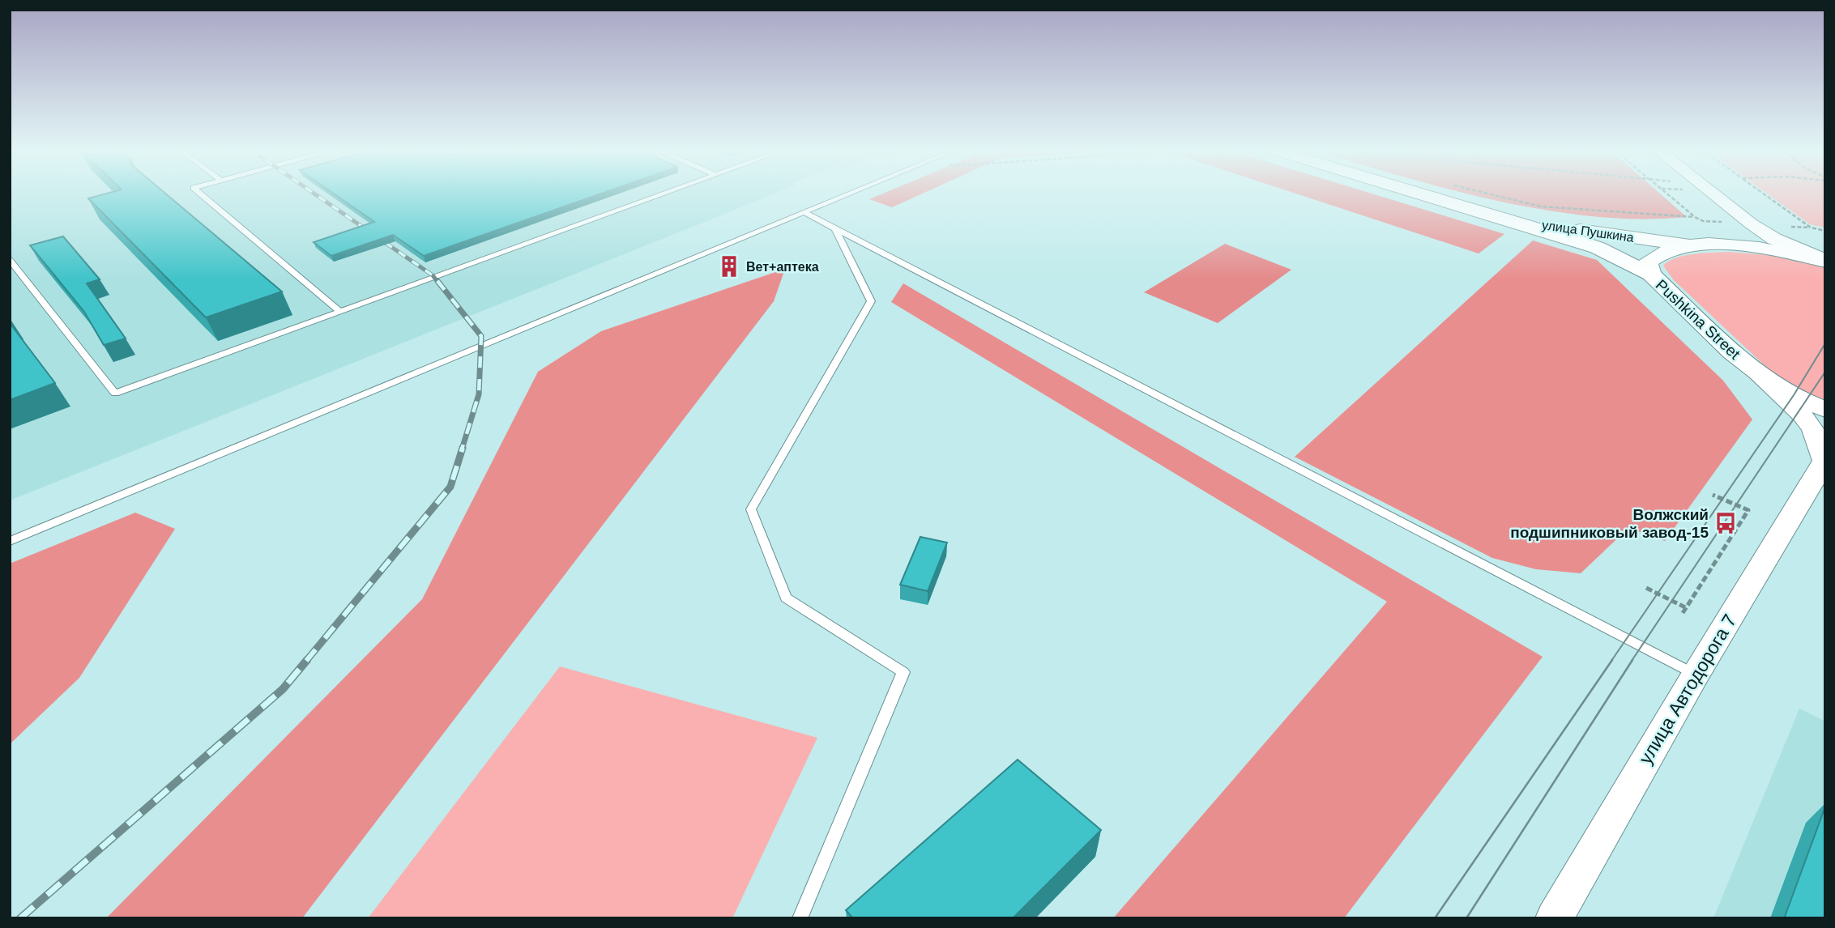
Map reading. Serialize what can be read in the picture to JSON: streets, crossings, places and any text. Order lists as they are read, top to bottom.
{
  "streets": {
    "main road": ["улица Пушкина", "Pushkina Street"],
    "street": ["улица Автодорога 7"]
  },
  "crossings": [
    ["улица Пушкина", "Pushkina Street"],
    ["Pushkina Street", "улица Автодорога 7"]
  ],
  "places": {
    "building": ["Вет+аптека"],
    "bus stop": ["Волжский подшипниковый завод-15"]
  }
}
